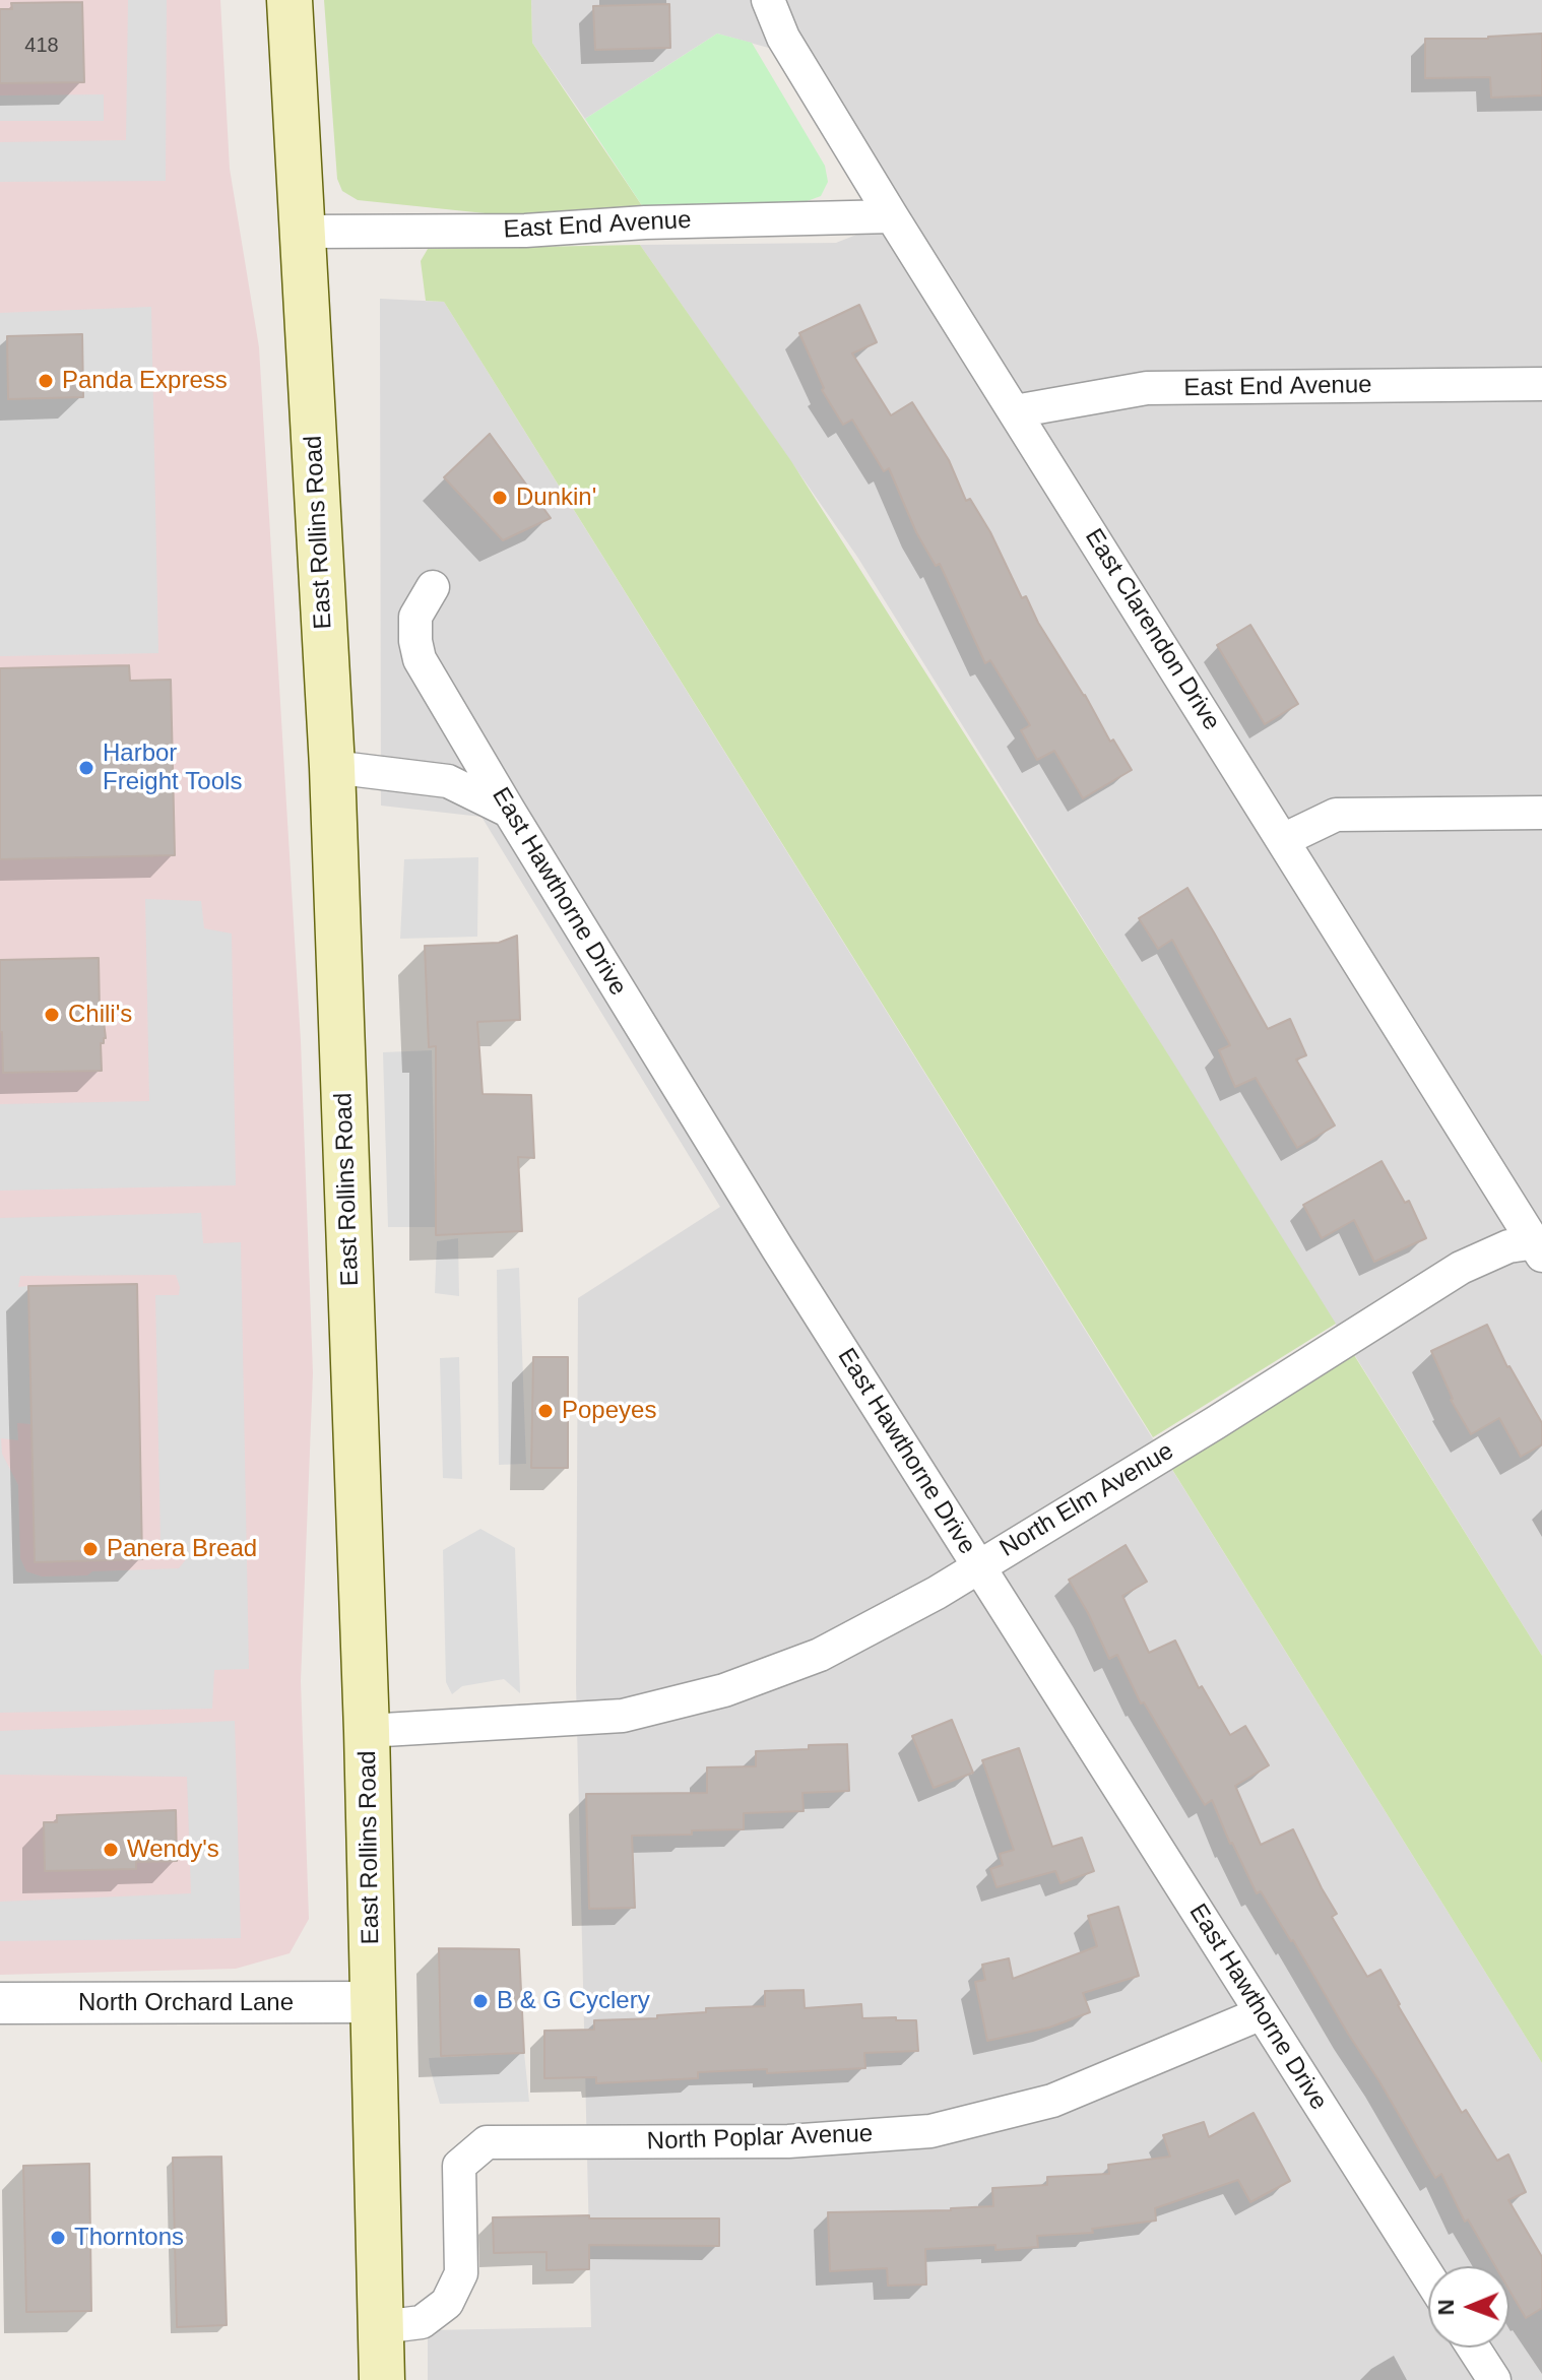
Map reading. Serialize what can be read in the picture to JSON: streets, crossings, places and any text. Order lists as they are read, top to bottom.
{
  "streets": {
    "main road": ["East Rollins Road"],
    "street": [
      "East End Avenue",
      "East Clarendon Drive",
      "East Hawthorne Drive",
      "North Elm Avenue",
      "North Orchard Lane",
      "North Poplar Avenue"
    ]
  },
  "crossings": [
    ["East End Avenue", "East Rollins Road"],
    ["East End Avenue", "East Clarendon Drive"],
    ["East Rollins Road", "North Elm Avenue"],
    ["East Rollins Road", "North Orchard Lane"],
    ["East Rollins Road", "North Poplar Avenue"],
    ["East Clarendon Drive", "North Elm Avenue"],
    ["East Hawthorne Drive", "North Elm Avenue"],
    ["East Hawthorne Drive", "North Poplar Avenue"]
  ],
  "places": [
    "Panda Express",
    "Dunkin'",
    "Harbor Freight Tools",
    "Chili's",
    "Popeyes",
    "Panera Bread",
    "Wendy's",
    "B & G Cyclery",
    "Thorntons"
  ],
  "house_numbers": ["418"],
  "north": "left"
}
